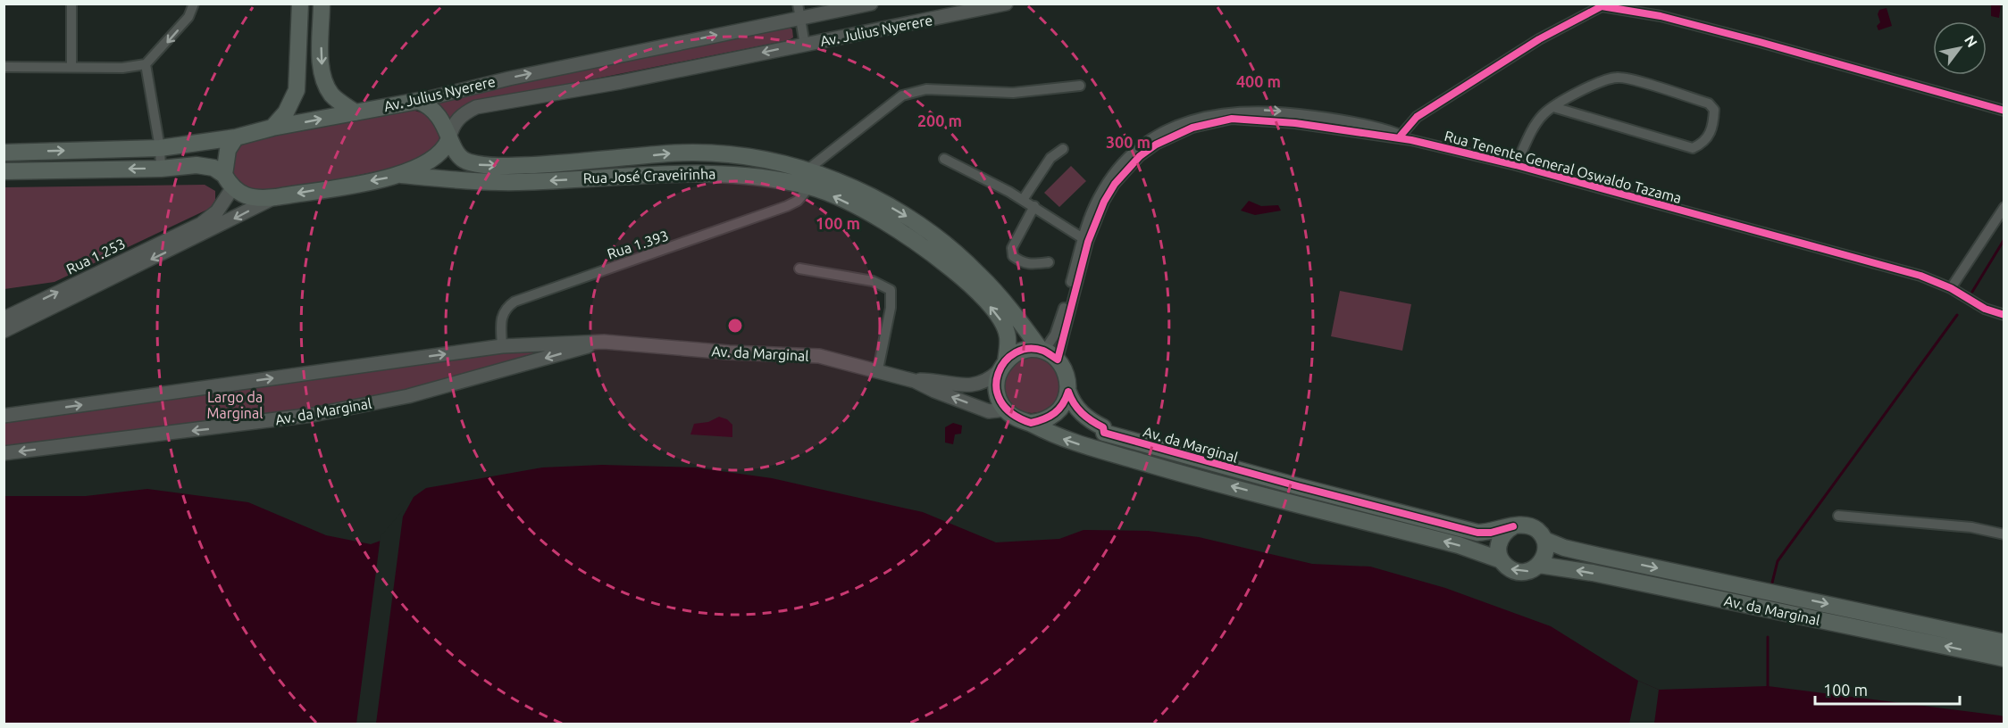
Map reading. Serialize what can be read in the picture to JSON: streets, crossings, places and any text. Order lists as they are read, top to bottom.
{
  "streets": {
    "main road": [
      "Av. Julius Nyerere",
      "Rua José Craveirinha",
      "Rua 1.253",
      "Av. da Marginal"
    ],
    "street": ["Rua Tenente General Oswaldo Tazama", "Rua 1.393"]
  },
  "crossings": [
    ["Av. Julius Nyerere", "Rua José Craveirinha"],
    ["Rua Tenente General Oswaldo Tazama", "Rua José Craveirinha"],
    ["Rua Tenente General Oswaldo Tazama", "Av. da Marginal"],
    ["Rua José Craveirinha", "Rua 1.393"],
    ["Rua José Craveirinha", "Av. da Marginal"],
    ["Rua 1.393", "Av. da Marginal"]
  ],
  "parks": ["Largo da Marginal"],
  "scale_bar": "100 m",
  "north": "top right",
  "rings": [
    "400 m",
    "200 m",
    "300 m",
    "100 m"
  ]
}
